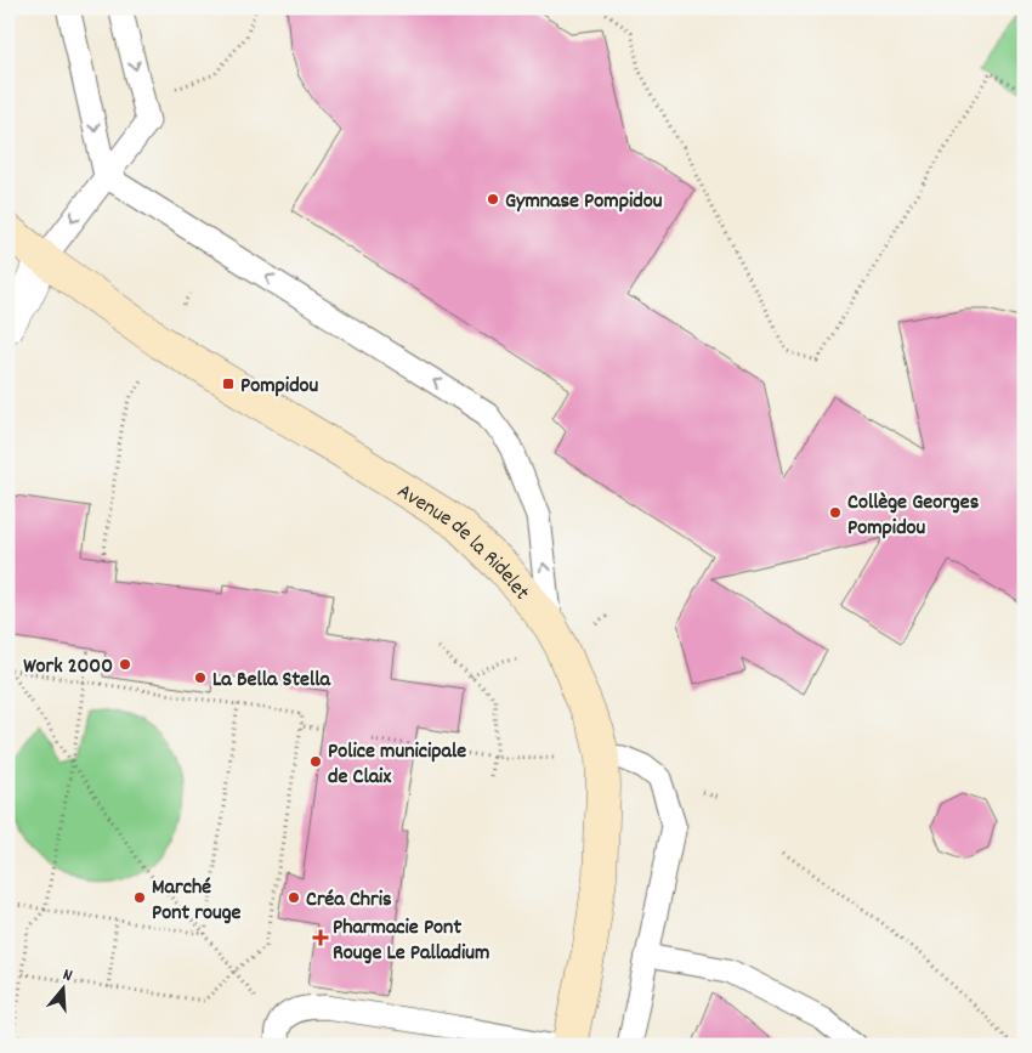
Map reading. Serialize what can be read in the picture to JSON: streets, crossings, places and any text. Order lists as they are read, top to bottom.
{
  "streets": {
    "main road": ["Avenue de la Ridelet"]
  },
  "places": {
    "other": [
      "Gymnase Pompidou",
      "Collège Georges Pompidou",
      "Work 2000",
      "La Bella Stella",
      "Police municipale de Claix",
      "Marché Pont rouge",
      "Créa Chris"
    ],
    "transit": ["Pompidou"],
    "health": ["Pharmacie Pont Rouge Le Palladium"]
  },
  "north": "top"
}
